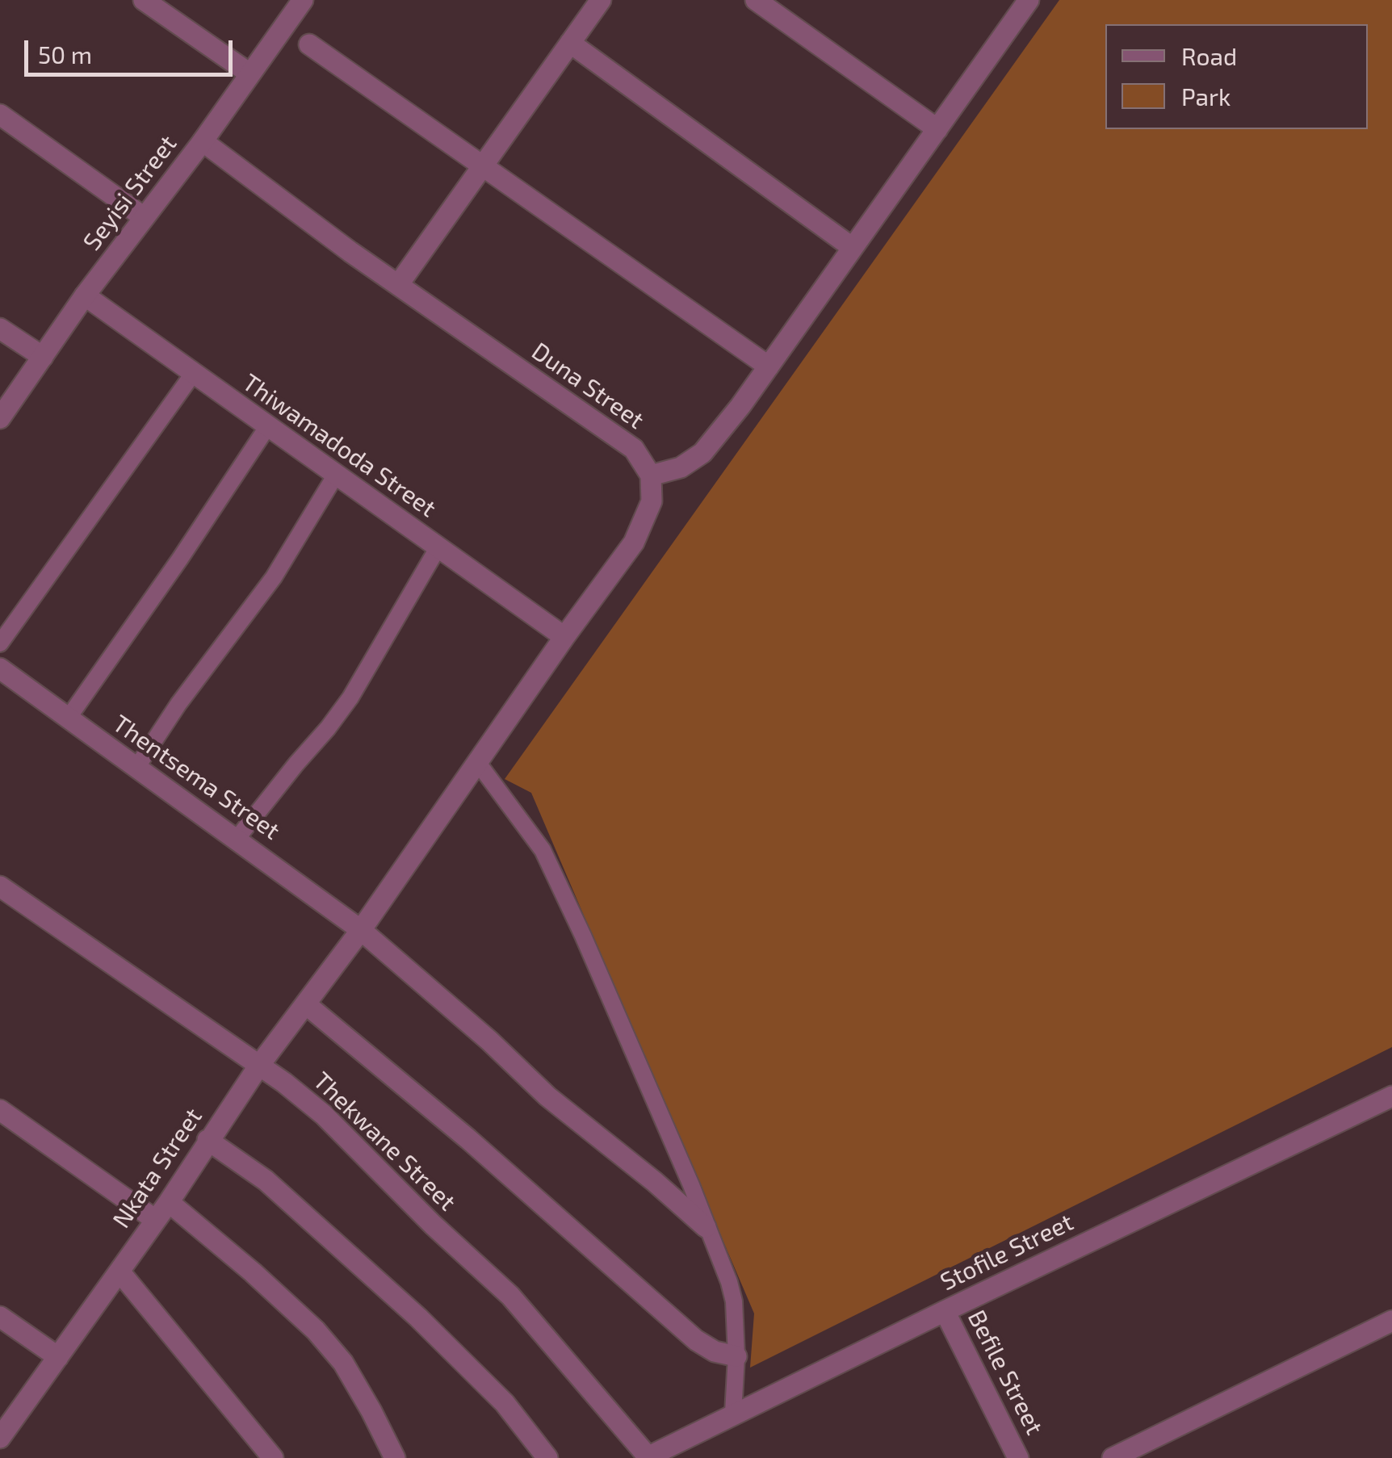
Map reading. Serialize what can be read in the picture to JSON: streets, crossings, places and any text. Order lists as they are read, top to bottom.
{
  "streets": {
    "street": [
      "Seyisi Street",
      "Duna Street",
      "Thiwamadoda Street",
      "Thentsema Street",
      "Thekwane Street",
      "Nkata Street",
      "Stofile Street",
      "Befile Street"
    ]
  },
  "crossings": [
    ["Seyisi Street", "Duna Street"],
    ["Seyisi Street", "Thiwamadoda Street"],
    ["Thentsema Street", "Nkata Street"],
    ["Thekwane Street", "Nkata Street"],
    ["Thekwane Street", "Stofile Street"],
    ["Stofile Street", "Befile Street"]
  ],
  "legend": ["Road", "Park"],
  "scale_bar": "50 m"
}
